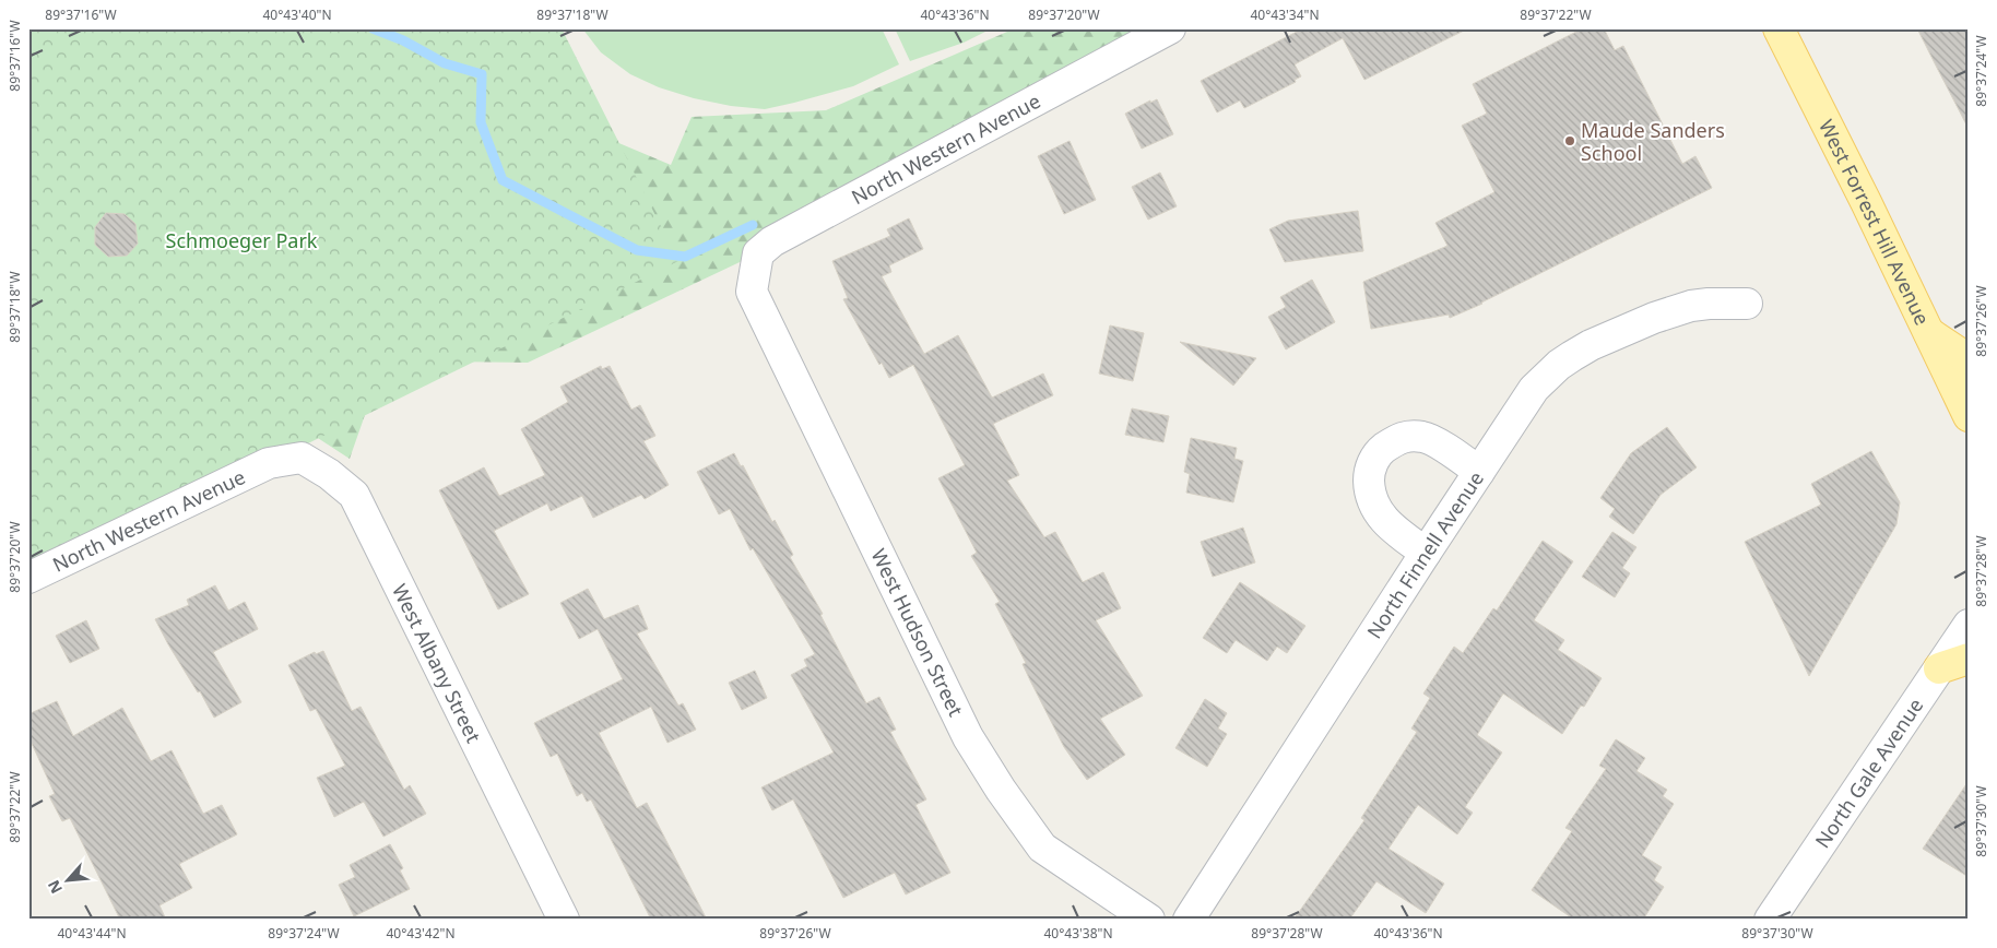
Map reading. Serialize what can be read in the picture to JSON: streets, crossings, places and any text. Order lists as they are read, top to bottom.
{
  "streets": {
    "main road": ["West Forrest Hill Avenue"],
    "street": [
      "North Western Avenue",
      "North Finnell Avenue",
      "West Hudson Street",
      "West Albany Street",
      "North Gale Avenue"
    ]
  },
  "crossings": [
    ["North Western Avenue", "West Hudson Street"],
    ["North Western Avenue", "West Albany Street"]
  ],
  "parks": ["Schmoeger Park"],
  "places": ["Maude Sanders School"],
  "north": "bottom left",
  "coordinates": [
    "89°37'16\"W",
    "40°43'40\"N",
    "89°37'18\"W",
    "40°43'36\"N",
    "89°37'20\"W",
    "40°43'34\"N",
    "89°37'22\"W",
    "89°37'24\"W",
    "89°37'26\"W",
    "89°37'28\"W",
    "89°37'30\"W",
    "40°43'44\"N",
    "40°43'42\"N",
    "40°43'38\"N"
  ]
}
